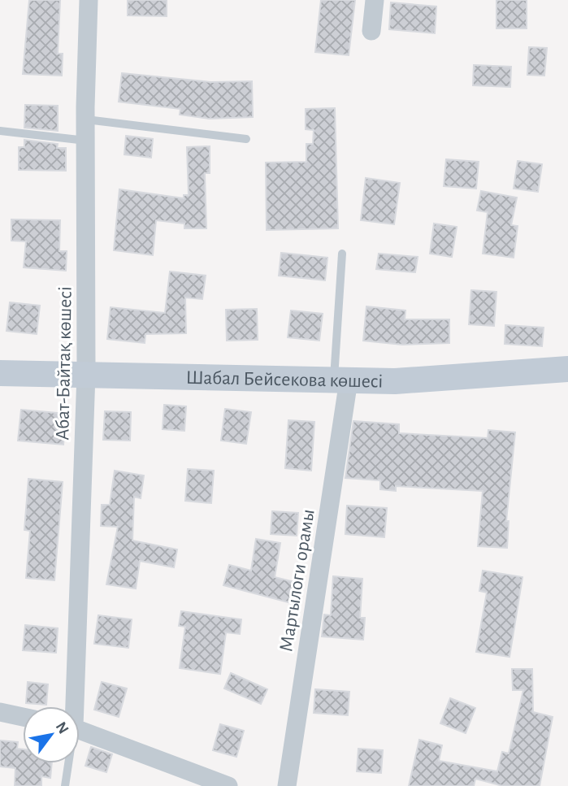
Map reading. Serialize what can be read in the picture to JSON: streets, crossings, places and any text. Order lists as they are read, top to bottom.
{
  "streets": {
    "main road": ["Шабал Бейсекова көшесі"],
    "street": ["Абат-Байтақ көшесі", "Мартылоги орамы"]
  },
  "crossings": [
    ["Абат-Байтақ көшесі", "Шабал Бейсекова көшесі"],
    ["Шабал Бейсекова көшесі", "Мартылоги орамы"]
  ],
  "north": "top right"
}
